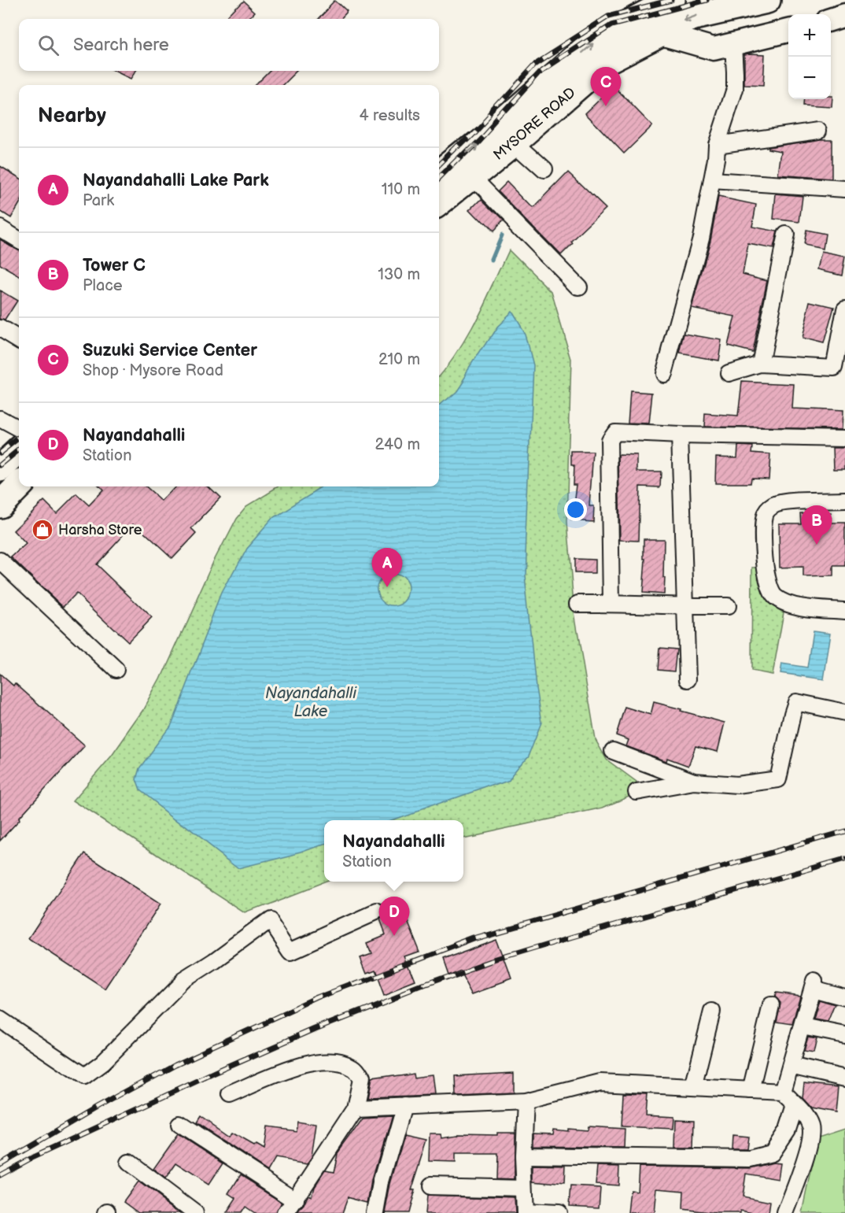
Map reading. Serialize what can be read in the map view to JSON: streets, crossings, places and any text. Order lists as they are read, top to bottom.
{
  "streets": {
    "highway": ["MYSORE ROAD"]
  },
  "water": ["Nayandahalli Lake"],
  "places": {
    "shop": ["Harsha Store"]
  },
  "page": {
    "map_buttons": ["+", "−"],
    "search": "Search here",
    "pins": [
      "C",
      "B",
      "A",
      "D"
    ],
    "heading": ["Nearby", "4 results"],
    "list": [
      {
        "mark": "A",
        "name": "Nayandahalli Lake Park",
        "note": "Park",
        "value": "110 m"
      },
      {
        "mark": "B",
        "name": "Tower C",
        "note": "Place",
        "value": "130 m"
      },
      {
        "mark": "C",
        "name": "Suzuki Service Center",
        "note": "Shop · Mysore Road",
        "value": "210 m"
      },
      {
        "mark": "D",
        "name": "Nayandahalli",
        "note": "Station",
        "value": "240 m"
      }
    ],
    "popup": ["Nayandahalli", "Station"]
  }
}
